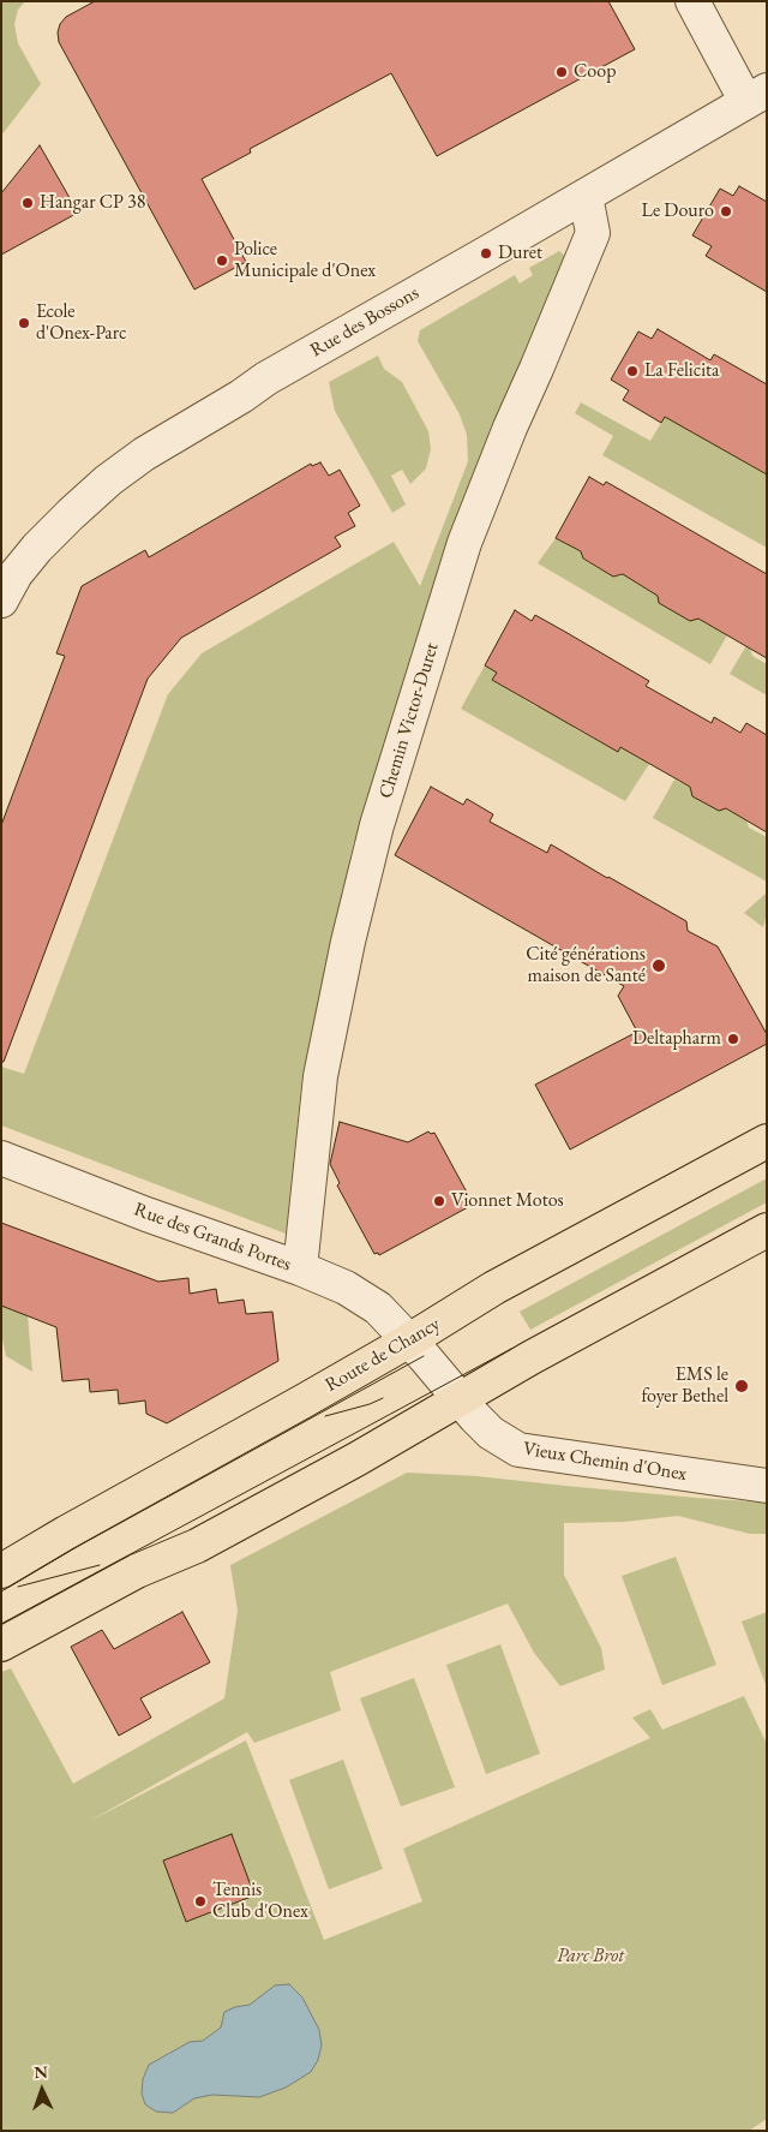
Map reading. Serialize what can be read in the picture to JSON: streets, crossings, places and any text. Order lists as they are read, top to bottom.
{
  "streets": {
    "main road": ["Route de Chancy"],
    "street": [
      "Rue des Bossons",
      "Chemin Victor-Duret",
      "Rue des Grands Portes",
      "Vieux Chemin d'Onex"
    ]
  },
  "crossings": [
    ["Rue des Bossons", "Chemin Victor-Duret"],
    ["Chemin Victor-Duret", "Rue des Grands Portes"],
    ["Rue des Grands Portes", "Route de Chancy"],
    ["Rue des Grands Portes", "Vieux Chemin d'Onex"]
  ],
  "parks": ["Parc Brot"],
  "places": [
    "Coop",
    "Hangar CP 38",
    "Le Douro",
    "Duret",
    "Police Municipale d'Onex",
    "Ecole d'Onex-Parc",
    "La Felicita",
    "Cité générations maison de Santé",
    "Deltapharm",
    "Vionnet Motos",
    "EMS le foyer Bethel",
    "Tennis Club d'Onex"
  ],
  "north": "top"
}
